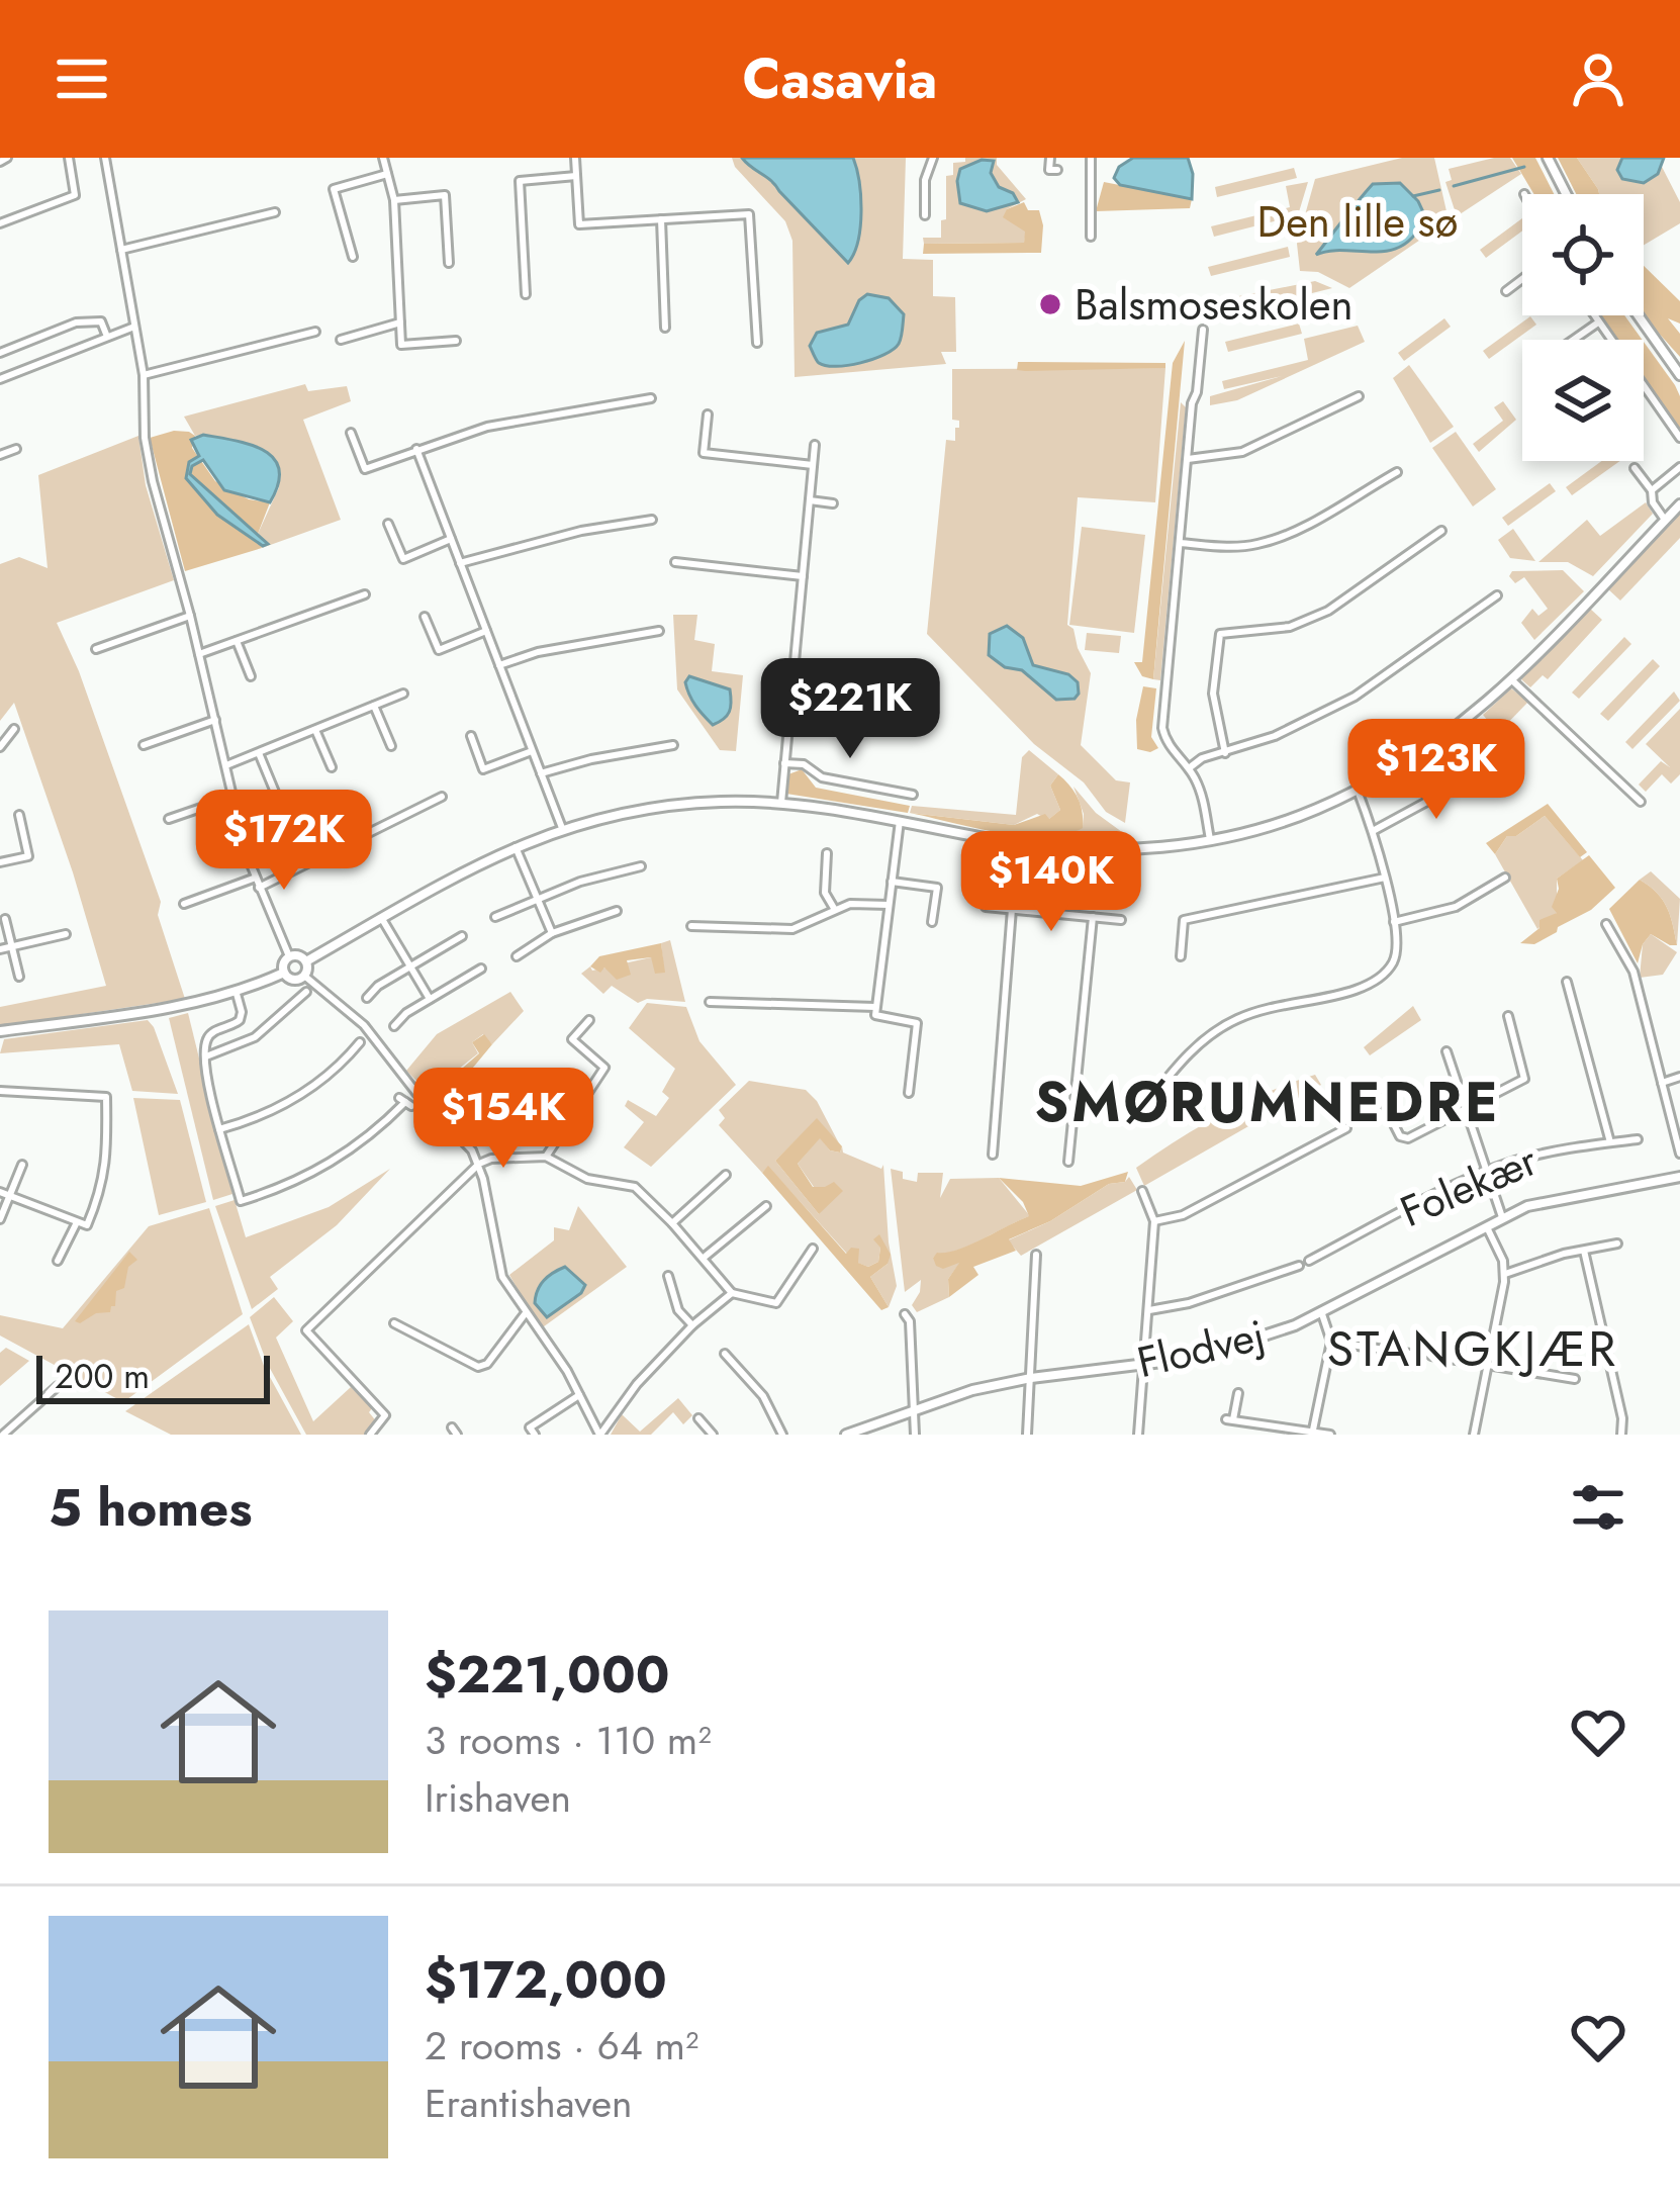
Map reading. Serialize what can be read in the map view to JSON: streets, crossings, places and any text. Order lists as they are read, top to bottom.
{
  "streets": {
    "street": ["Folekær", "Flodvej"]
  },
  "districts": ["SMØRUMNEDRE", "STANGKJÆR"],
  "parks": ["Den lille sø"],
  "places": ["Balsmoseskolen"],
  "scale_bar": "200 m",
  "page": {
    "header": "Casavia",
    "price": [
      "$221K",
      "$123K",
      "$172K",
      "$140K",
      "$154K"
    ],
    "scale": "200 m",
    "heading": "5 homes",
    "list": [
      {
        "name": "$221,000",
        "note": "3 rooms · 110 m² · Irishaven"
      },
      {
        "name": "$172,000",
        "note": "2 rooms · 64 m² · Erantishaven"
      }
    ]
  }
}
